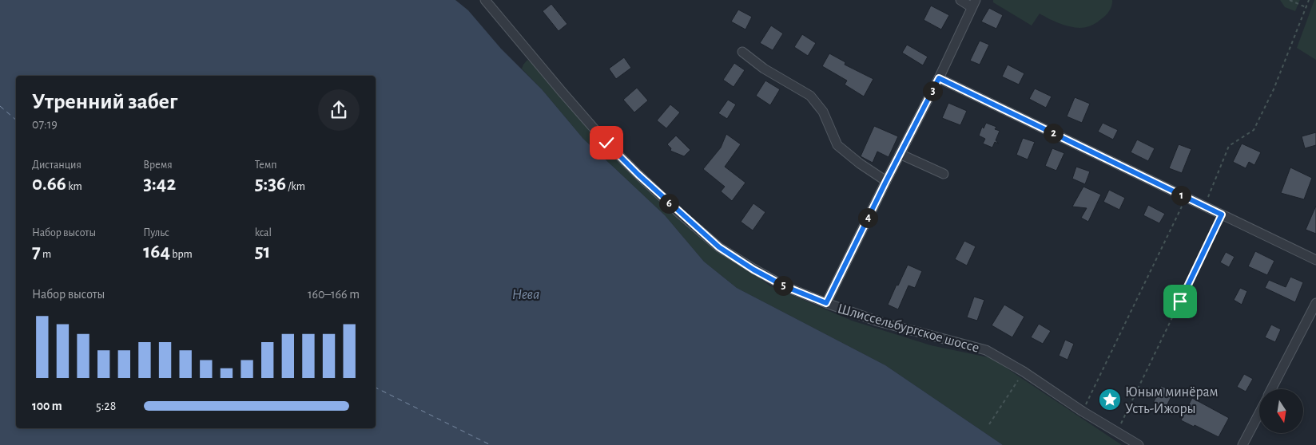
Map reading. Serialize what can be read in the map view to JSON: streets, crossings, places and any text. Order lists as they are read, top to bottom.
{
  "streets": {
    "street": ["Шлиссельбургское шоссе"]
  },
  "water": ["Нева"],
  "places": {
    "place": ["Юным минёрам Усть-Ижоры"]
  },
  "north": "bottom",
  "page": {
    "heading": ["Утренний забег", "07:19"],
    "pins": [
      "3",
      "2",
      "1",
      "6",
      "4",
      "5"
    ],
    "stats": [
      ["Дистанция", "0.66 km"],
      ["Время", "3:42"],
      ["Темп", "5:36 /km"],
      ["Набор высоты", "7 m"],
      ["Пульс", "164 bpm"],
      ["kcal", "51"]
    ],
    "chart": ["Набор высоты", "160–166 m"],
    "list": [
      {
        "name": "100 m",
        "note": "5:28"
      }
    ]
  }
}
